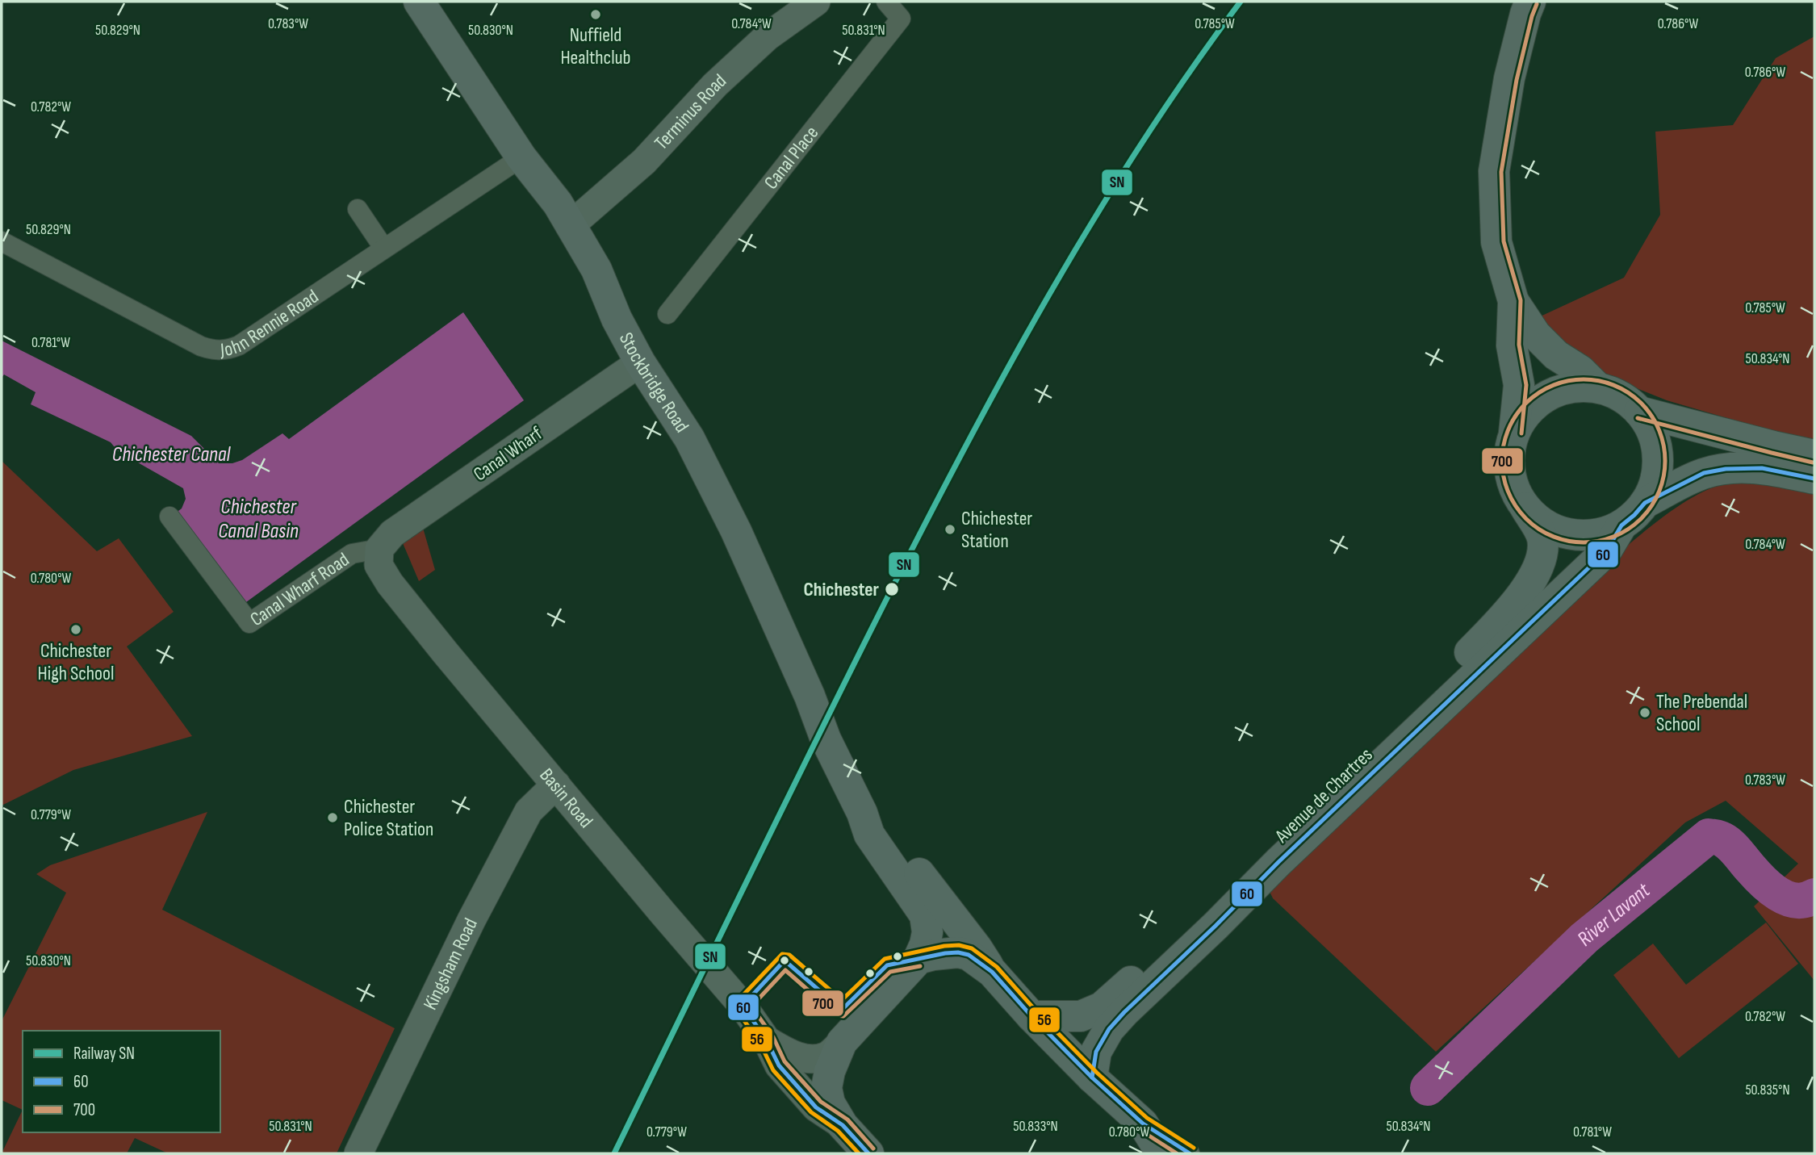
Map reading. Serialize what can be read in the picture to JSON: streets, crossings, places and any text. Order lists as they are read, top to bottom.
{
  "streets": {
    "main road": ["Stockbridge Road", "Avenue de Chartres"],
    "street": [
      "Terminus Road",
      "Canal Place",
      "John Rennie Road",
      "Canal Wharf",
      "Canal Wharf Road",
      "Basin Road",
      "Kingsham Road"
    ]
  },
  "crossings": [
    ["Terminus Road", "Stockbridge Road"],
    ["John Rennie Road", "Stockbridge Road"],
    ["Stockbridge Road", "Canal Wharf"],
    ["Canal Wharf", "Canal Wharf Road"],
    ["Canal Wharf", "Basin Road"],
    ["Canal Wharf Road", "Basin Road"],
    ["Basin Road", "Kingsham Road"]
  ],
  "water": ["Chichester Canal", "Chichester Canal Basin", "River Lavant"],
  "places": [
    "Nuffield Healthclub",
    "Chichester Station",
    "Chichester",
    "Chichester High School",
    "The Prebendal School",
    "Chichester Police Station"
  ],
  "lines": [
    "rail line SN",
    "transit line 700",
    "transit line 60",
    "transit line 56"
  ],
  "legend": ["Railway SN", "60", "700"],
  "coordinates": [
    "0.783°W",
    "0.784°W",
    "0.785°W",
    "0.786°W",
    "50.829°N",
    "50.830°N",
    "50.831°N",
    "0.782°W",
    "0.781°W",
    "50.834°N",
    "0.780°W",
    "0.779°W",
    "50.835°N",
    "50.833°N"
  ]
}
